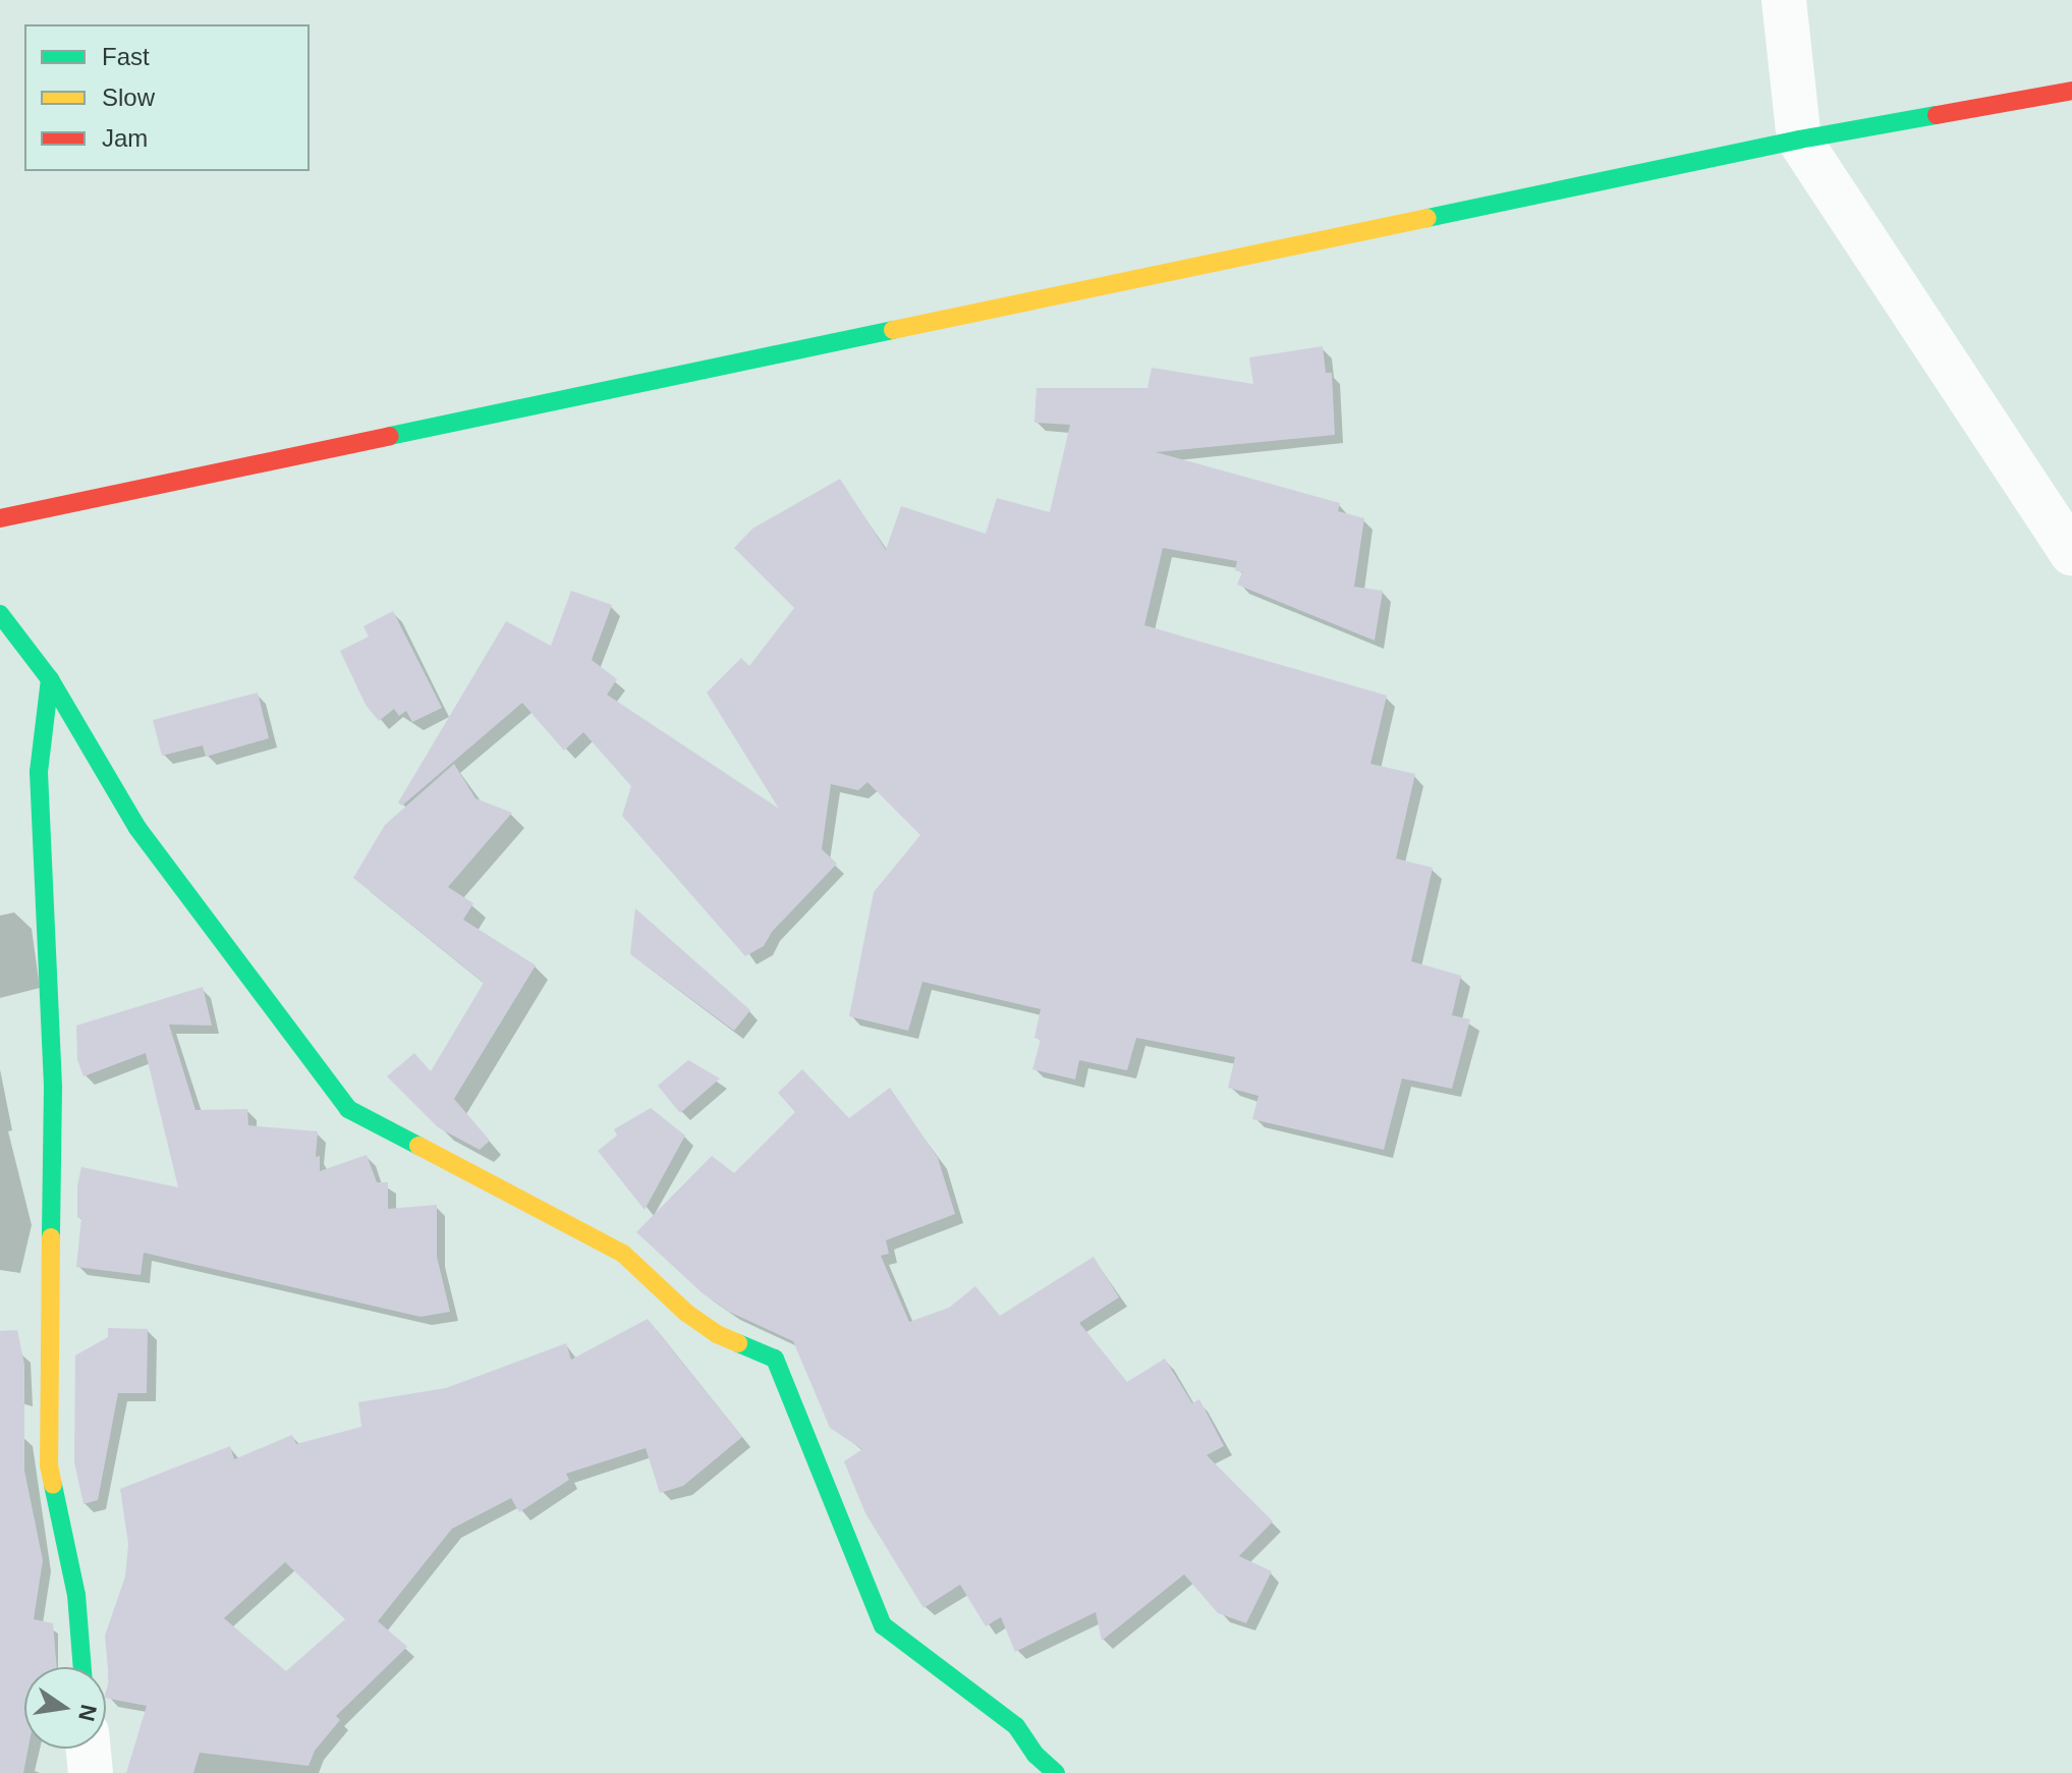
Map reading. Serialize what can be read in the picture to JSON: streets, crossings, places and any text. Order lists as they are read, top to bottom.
{
  "legend": ["Fast", "Slow", "Jam"],
  "north": "right"
}
